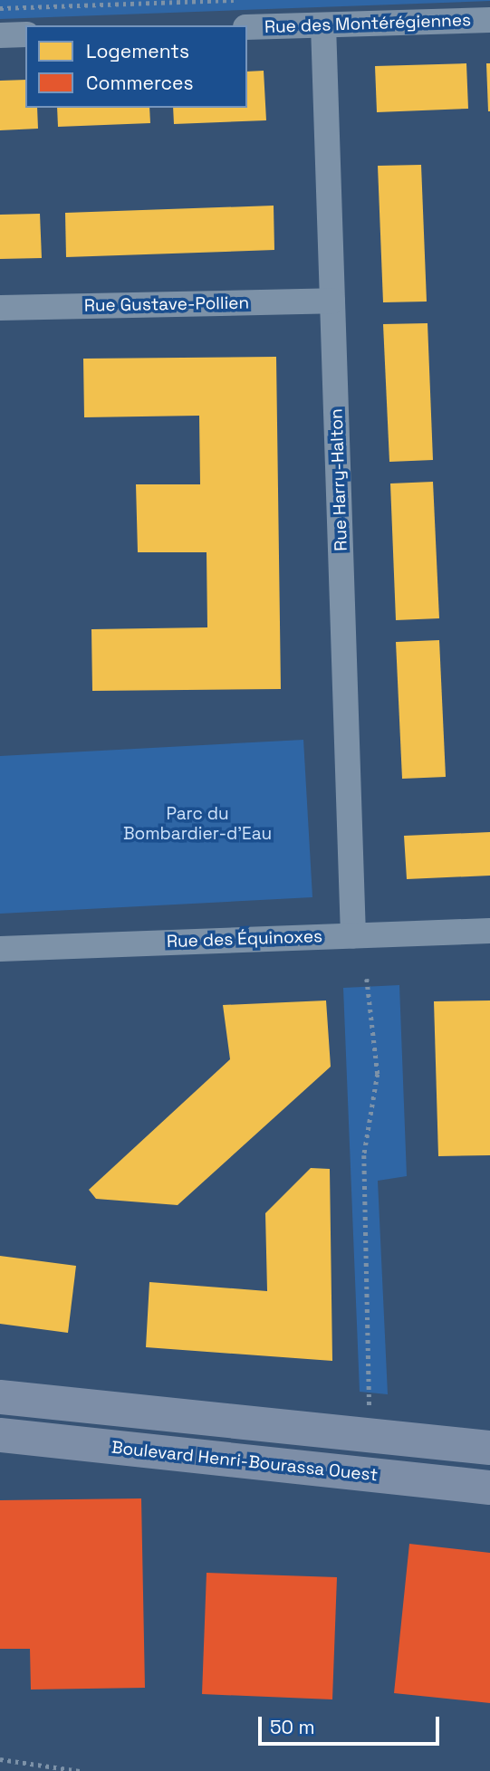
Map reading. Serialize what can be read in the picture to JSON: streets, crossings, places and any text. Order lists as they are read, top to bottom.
{
  "streets": {
    "main road": ["Boulevard Henri-Bourassa Ouest"],
    "street": [
      "Rue des Montérégiennes",
      "Rue Gustave-Pollien",
      "Rue Harry-Halton",
      "Rue des Équinoxes"
    ]
  },
  "crossings": [
    ["Rue des Montérégiennes", "Rue Harry-Halton"],
    ["Rue Gustave-Pollien", "Rue Harry-Halton"],
    ["Rue Harry-Halton", "Rue des Équinoxes"]
  ],
  "parks": ["Parc du Bombardier-d'Eau"],
  "legend": ["Logements", "Commerces"],
  "scale_bar": "50 m"
}
